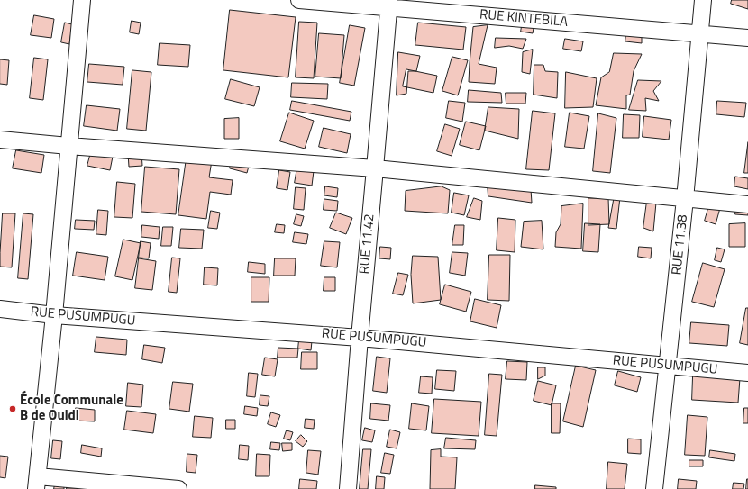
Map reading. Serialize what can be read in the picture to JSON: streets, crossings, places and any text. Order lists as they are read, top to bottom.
{
  "streets": {
    "street": [
      "RUE KINTEBILA",
      "RUE 11.42",
      "RUE 11.38",
      "RUE PUSUMPUGU"
    ]
  },
  "crossings": [
    ["RUE KINTEBILA", "RUE 11.42"],
    ["RUE KINTEBILA", "RUE 11.38"],
    ["RUE 11.42", "RUE PUSUMPUGU"],
    ["RUE 11.38", "RUE PUSUMPUGU"]
  ],
  "places": ["École Communale B de Ouidi"]
}
